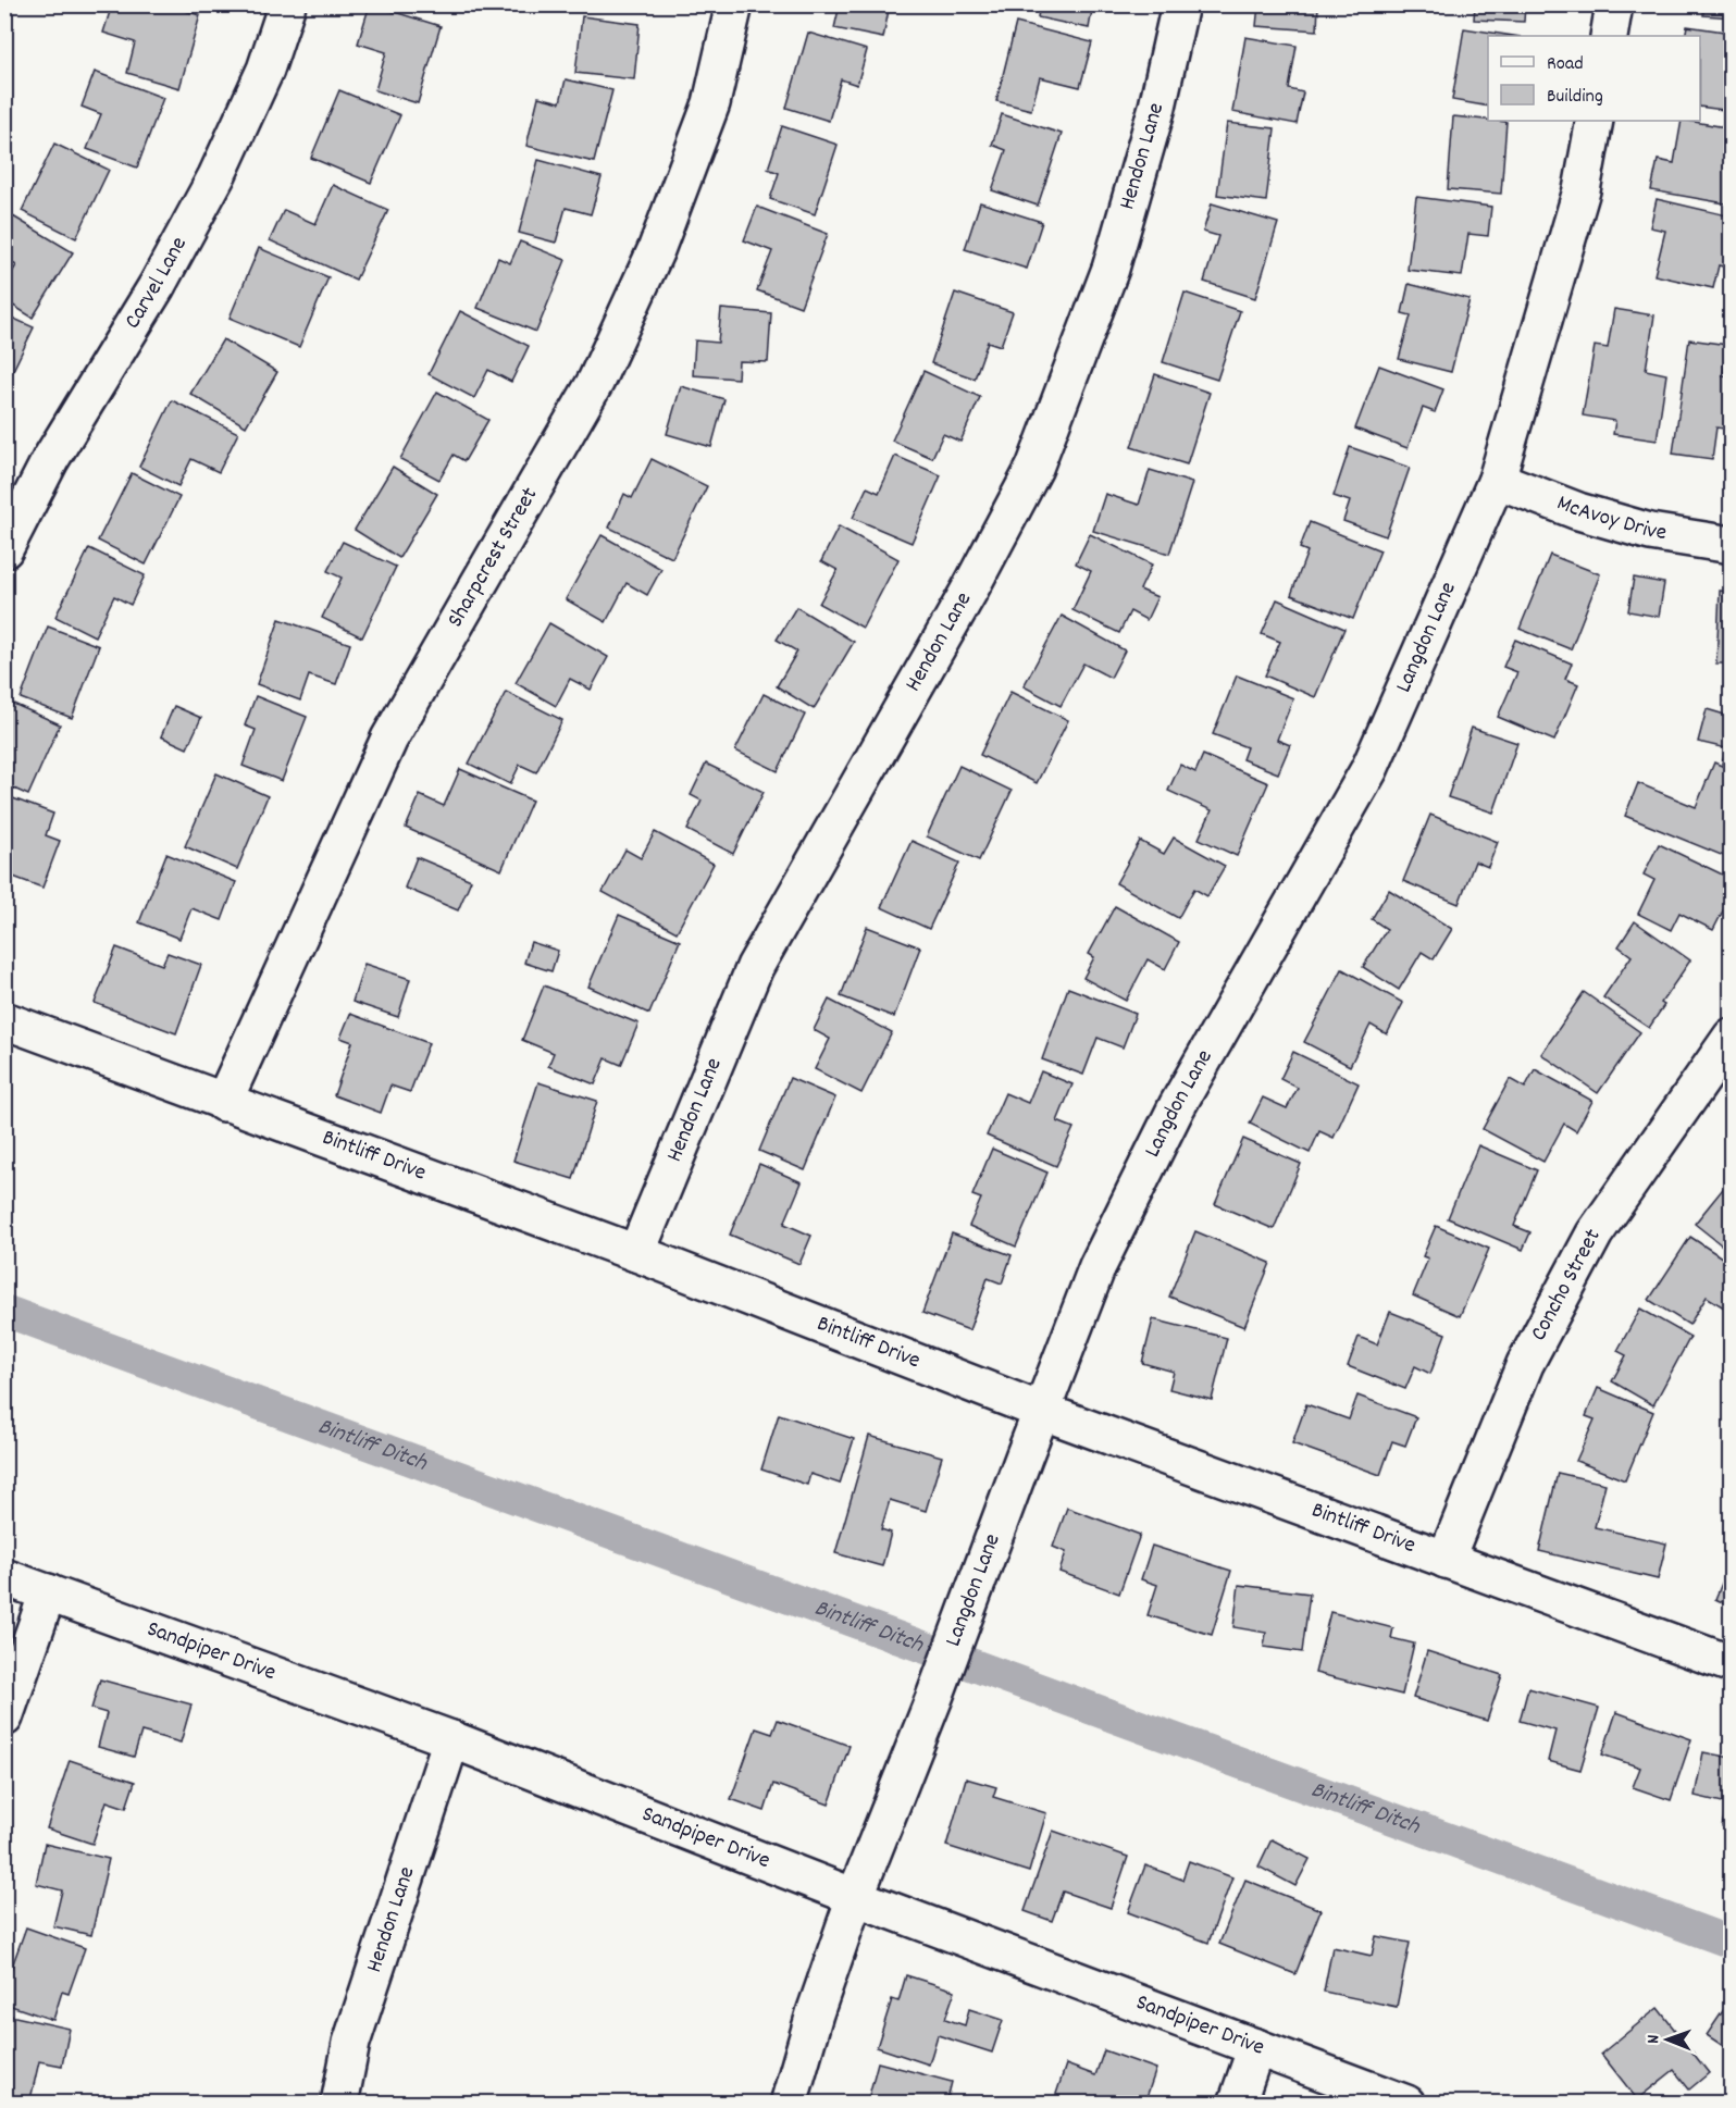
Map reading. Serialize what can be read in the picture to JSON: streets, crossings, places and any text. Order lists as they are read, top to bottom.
{
  "streets": {
    "street": [
      "Hendon Lane",
      "Carvel Lane",
      "McAvoy Drive",
      "Sharpcrest Street",
      "Langdon Lane",
      "Bintliff Drive",
      "Concho Street",
      "Sandpiper Drive"
    ]
  },
  "crossings": [
    ["Hendon Lane", "Bintliff Drive"],
    ["Hendon Lane", "Sandpiper Drive"],
    ["McAvoy Drive", "Langdon Lane"],
    ["Sharpcrest Street", "Bintliff Drive"],
    ["Langdon Lane", "Bintliff Drive"],
    ["Langdon Lane", "Sandpiper Drive"],
    ["Bintliff Drive", "Concho Street"]
  ],
  "water": ["Bintliff Ditch"],
  "legend": ["Road", "Building"],
  "north": "left"
}
